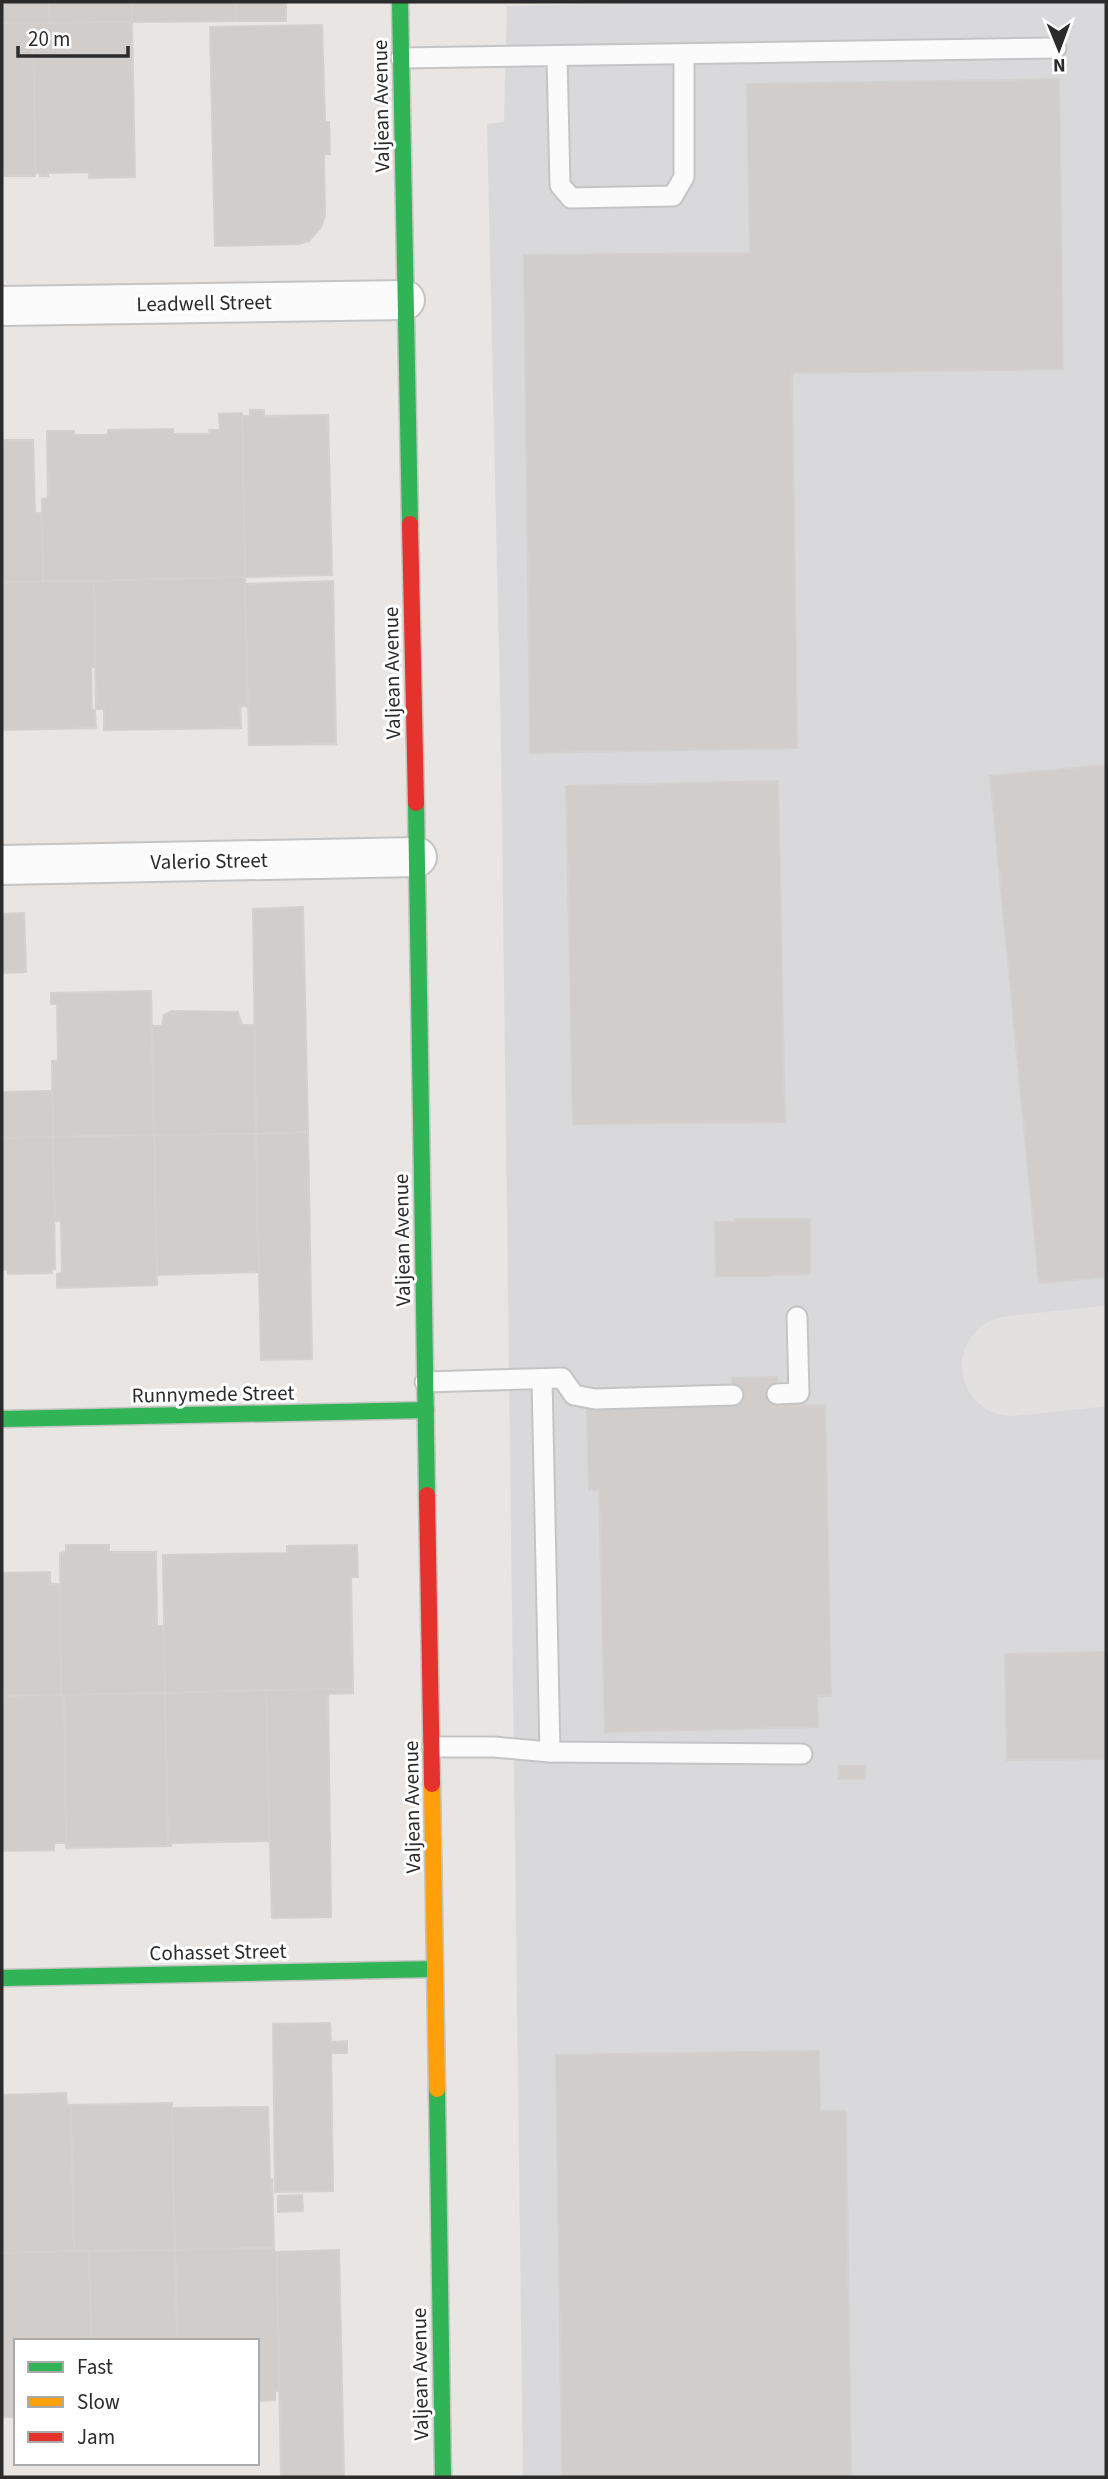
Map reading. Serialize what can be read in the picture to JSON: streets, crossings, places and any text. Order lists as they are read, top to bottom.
{
  "streets": {
    "main road": ["Valjean Avenue", "Runnymede Street", "Cohasset Street"],
    "street": ["Leadwell Street", "Valerio Street"]
  },
  "crossings": [
    ["Valjean Avenue", "Leadwell Street"],
    ["Valjean Avenue", "Valerio Street"],
    ["Valjean Avenue", "Runnymede Street"],
    ["Valjean Avenue", "Cohasset Street"]
  ],
  "legend": ["Fast", "Slow", "Jam"],
  "scale_bar": "20 m",
  "north": "bottom"
}
